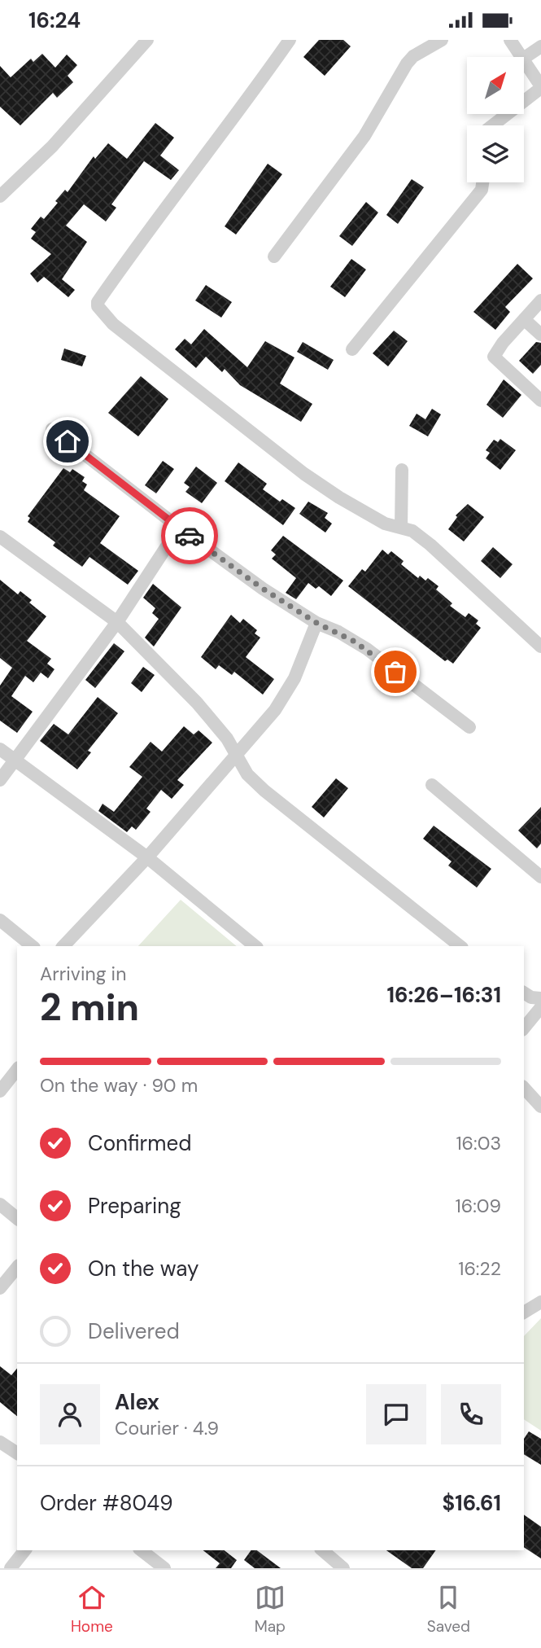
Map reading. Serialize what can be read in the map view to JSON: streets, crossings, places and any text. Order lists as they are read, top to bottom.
{
  "north": "top right",
  "page": {
    "status": "16:24",
    "heading": ["2 min", "Arriving in", "16:26–16:31"],
    "panel": [
      "Alex",
      "Courier · 4.9",
      "Order #8049",
      "$16.61"
    ],
    "bar": "On the way · 90 m",
    "list": [
      ["Confirmed", "16:03"],
      ["Preparing", "16:09"],
      ["On the way", "16:22"],
      "Delivered"
    ],
    "tabs": ["Home", "Map", "Saved"]
  }
}
